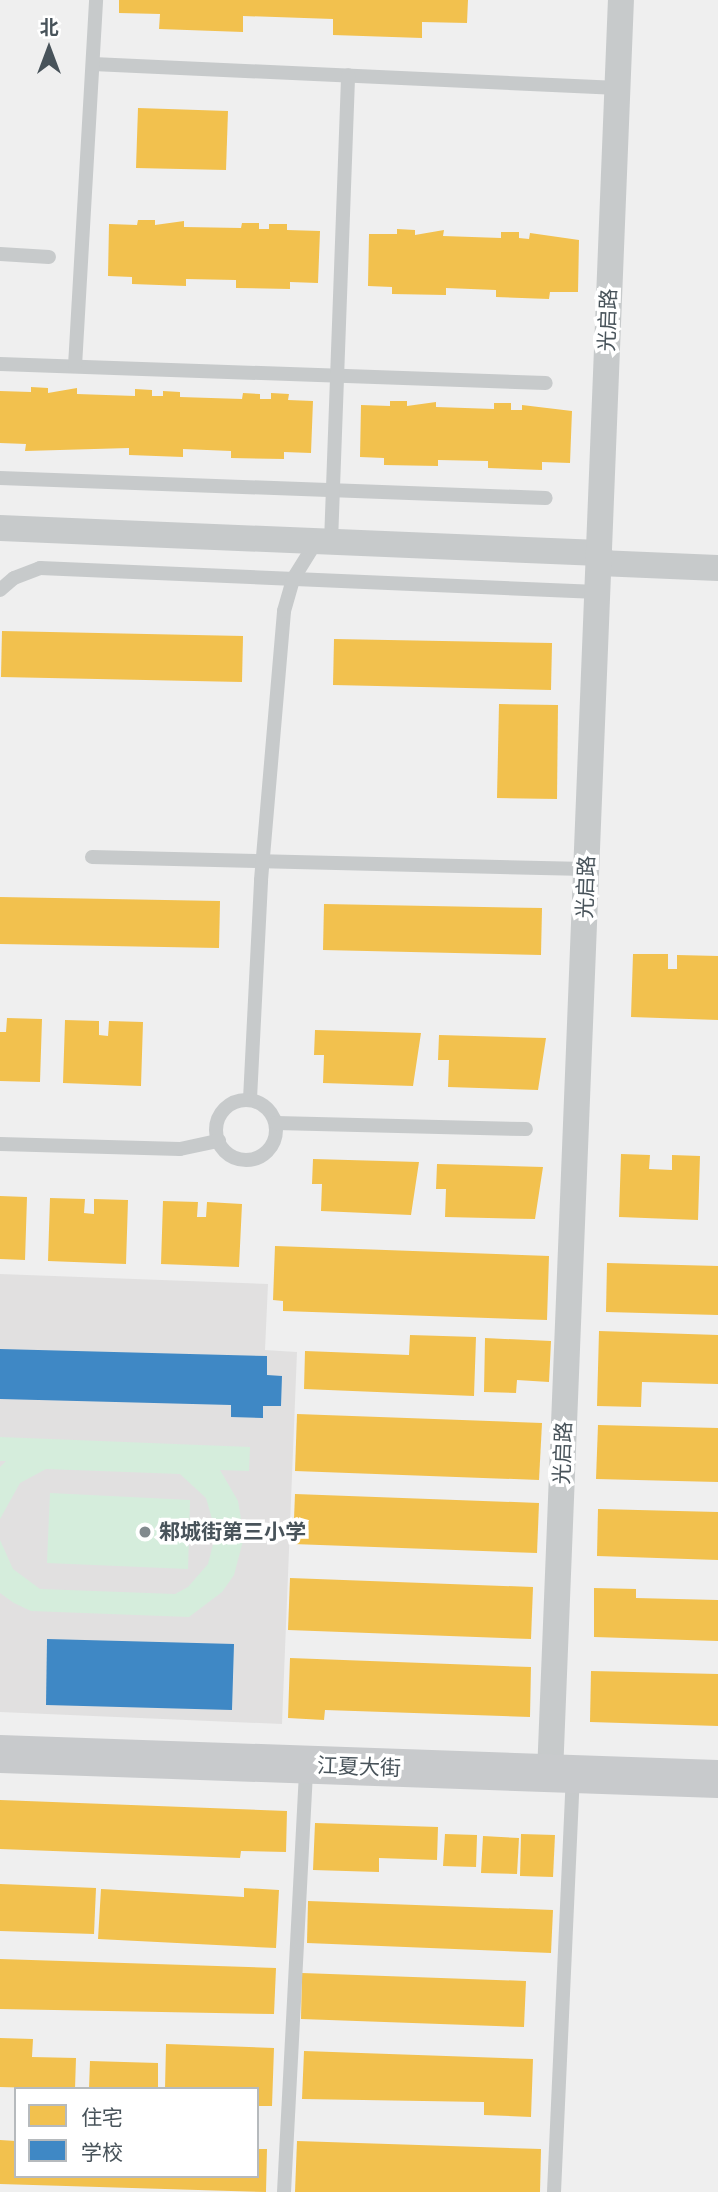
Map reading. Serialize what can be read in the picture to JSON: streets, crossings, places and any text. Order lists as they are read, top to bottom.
{
  "streets": {
    "street": ["光启路", "江夏大街"]
  },
  "crossings": [
    ["光启路", "江夏大街"]
  ],
  "places": ["邾城街第三小学"],
  "legend": ["住宅", "学校"],
  "north": "top"
}
